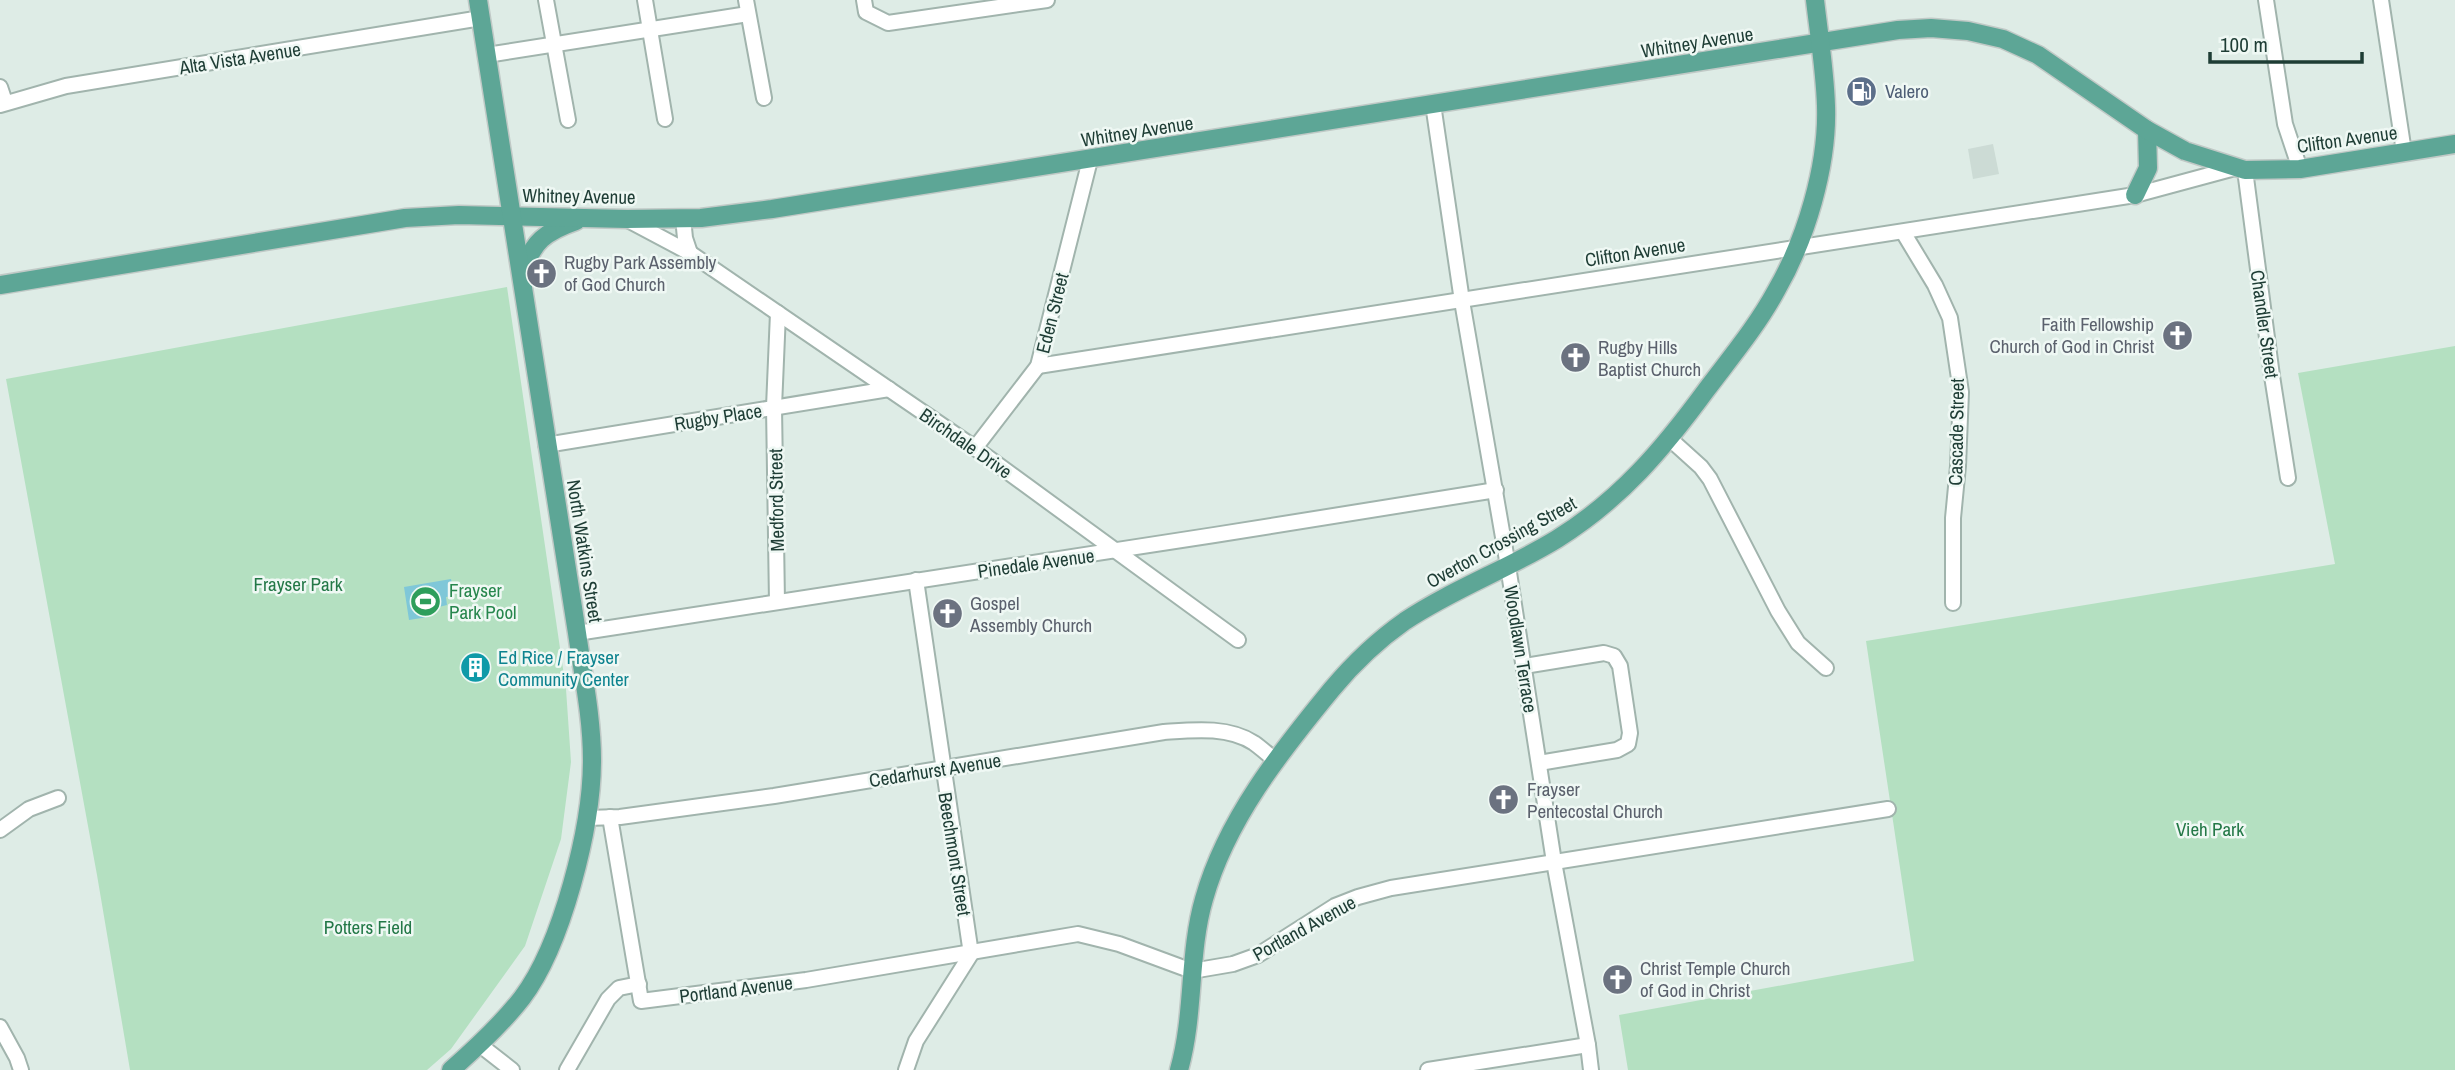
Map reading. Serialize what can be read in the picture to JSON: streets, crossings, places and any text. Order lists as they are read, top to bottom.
{
  "streets": {
    "main road": [
      "Whitney Avenue",
      "Clifton Avenue",
      "Overton Crossing Street",
      "North Watkins Street"
    ],
    "street": [
      "Alta Vista Avenue",
      "Eden Street",
      "Chandler Street",
      "Rugby Place",
      "Cascade Street",
      "Birchdale Drive",
      "Medford Street",
      "Pinedale Avenue",
      "Woodlawn Terrace",
      "Cedarhurst Avenue",
      "Beechmont Street",
      "Portland Avenue"
    ]
  },
  "crossings": [
    ["Whitney Avenue", "Clifton Avenue"],
    ["Whitney Avenue", "Eden Street"],
    ["Whitney Avenue", "Chandler Street"],
    ["Whitney Avenue", "Birchdale Drive"],
    ["Whitney Avenue", "Overton Crossing Street"],
    ["Whitney Avenue", "North Watkins Street"],
    ["Whitney Avenue", "Woodlawn Terrace"],
    ["Alta Vista Avenue", "North Watkins Street"],
    ["Clifton Avenue", "Eden Street"],
    ["Clifton Avenue", "Chandler Street"],
    ["Clifton Avenue", "Cascade Street"],
    ["Clifton Avenue", "Overton Crossing Street"],
    ["Clifton Avenue", "Woodlawn Terrace"],
    ["Eden Street", "Birchdale Drive"],
    ["Rugby Place", "Birchdale Drive"],
    ["Rugby Place", "Medford Street"],
    ["Rugby Place", "North Watkins Street"],
    ["Birchdale Drive", "Medford Street"],
    ["Birchdale Drive", "Pinedale Avenue"],
    ["Medford Street", "Pinedale Avenue"],
    ["Overton Crossing Street", "Woodlawn Terrace"],
    ["Overton Crossing Street", "Cedarhurst Avenue"],
    ["Overton Crossing Street", "Portland Avenue"],
    ["North Watkins Street", "Pinedale Avenue"],
    ["North Watkins Street", "Cedarhurst Avenue"],
    ["Pinedale Avenue", "Woodlawn Terrace"],
    ["Pinedale Avenue", "Beechmont Street"],
    ["Woodlawn Terrace", "Portland Avenue"],
    ["Cedarhurst Avenue", "Beechmont Street"],
    ["Beechmont Street", "Portland Avenue"]
  ],
  "parks": ["Frayser Park", "Vieh Park", "Potters Field"],
  "places": {
    "fuel station": ["Valero"],
    "church": [
      "Rugby Park Assembly of God Church",
      "Faith Fellowship Church of God in Christ",
      "Rugby Hills Baptist Church",
      "Gospel Assembly Church",
      "Frayser Pentecostal Church",
      "Christ Temple Church of God in Christ"
    ],
    "sports": ["Frayser Park Pool"],
    "building": ["Ed Rice / Frayser Community Center"]
  },
  "scale_bar": "100 m"
}
